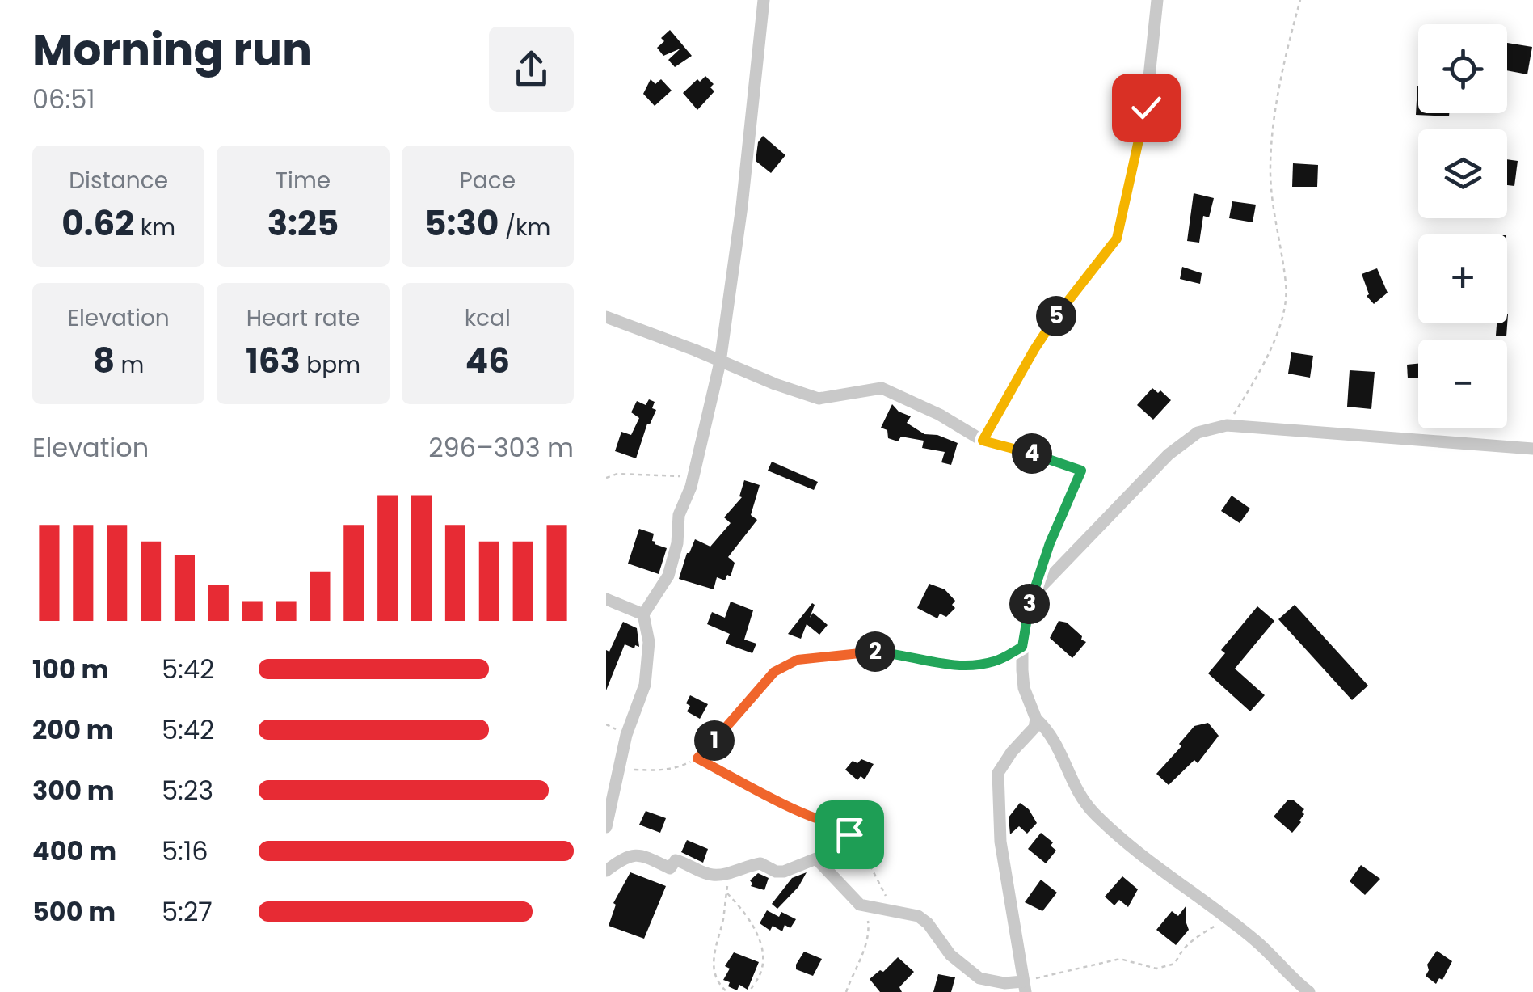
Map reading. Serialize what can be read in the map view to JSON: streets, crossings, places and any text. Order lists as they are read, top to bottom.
{
  "page": {
    "heading": ["Morning run", "06:51"],
    "map_buttons": ["+", "−"],
    "stats": [
      ["Distance", "0.62 km"],
      ["Time", "3:25"],
      ["Pace", "5:30 /km"],
      ["Elevation", "8 m"],
      ["Heart rate", "163 bpm"],
      ["kcal", "46"]
    ],
    "pins": [
      "5",
      "4",
      "3",
      "2",
      "1"
    ],
    "chart": ["Elevation", "296–303 m"],
    "list": [
      {
        "name": "100 m",
        "note": "5:42"
      },
      {
        "name": "200 m",
        "note": "5:42"
      },
      {
        "name": "300 m",
        "note": "5:23"
      },
      {
        "name": "400 m",
        "note": "5:16"
      },
      {
        "name": "500 m",
        "note": "5:27"
      }
    ]
  }
}
